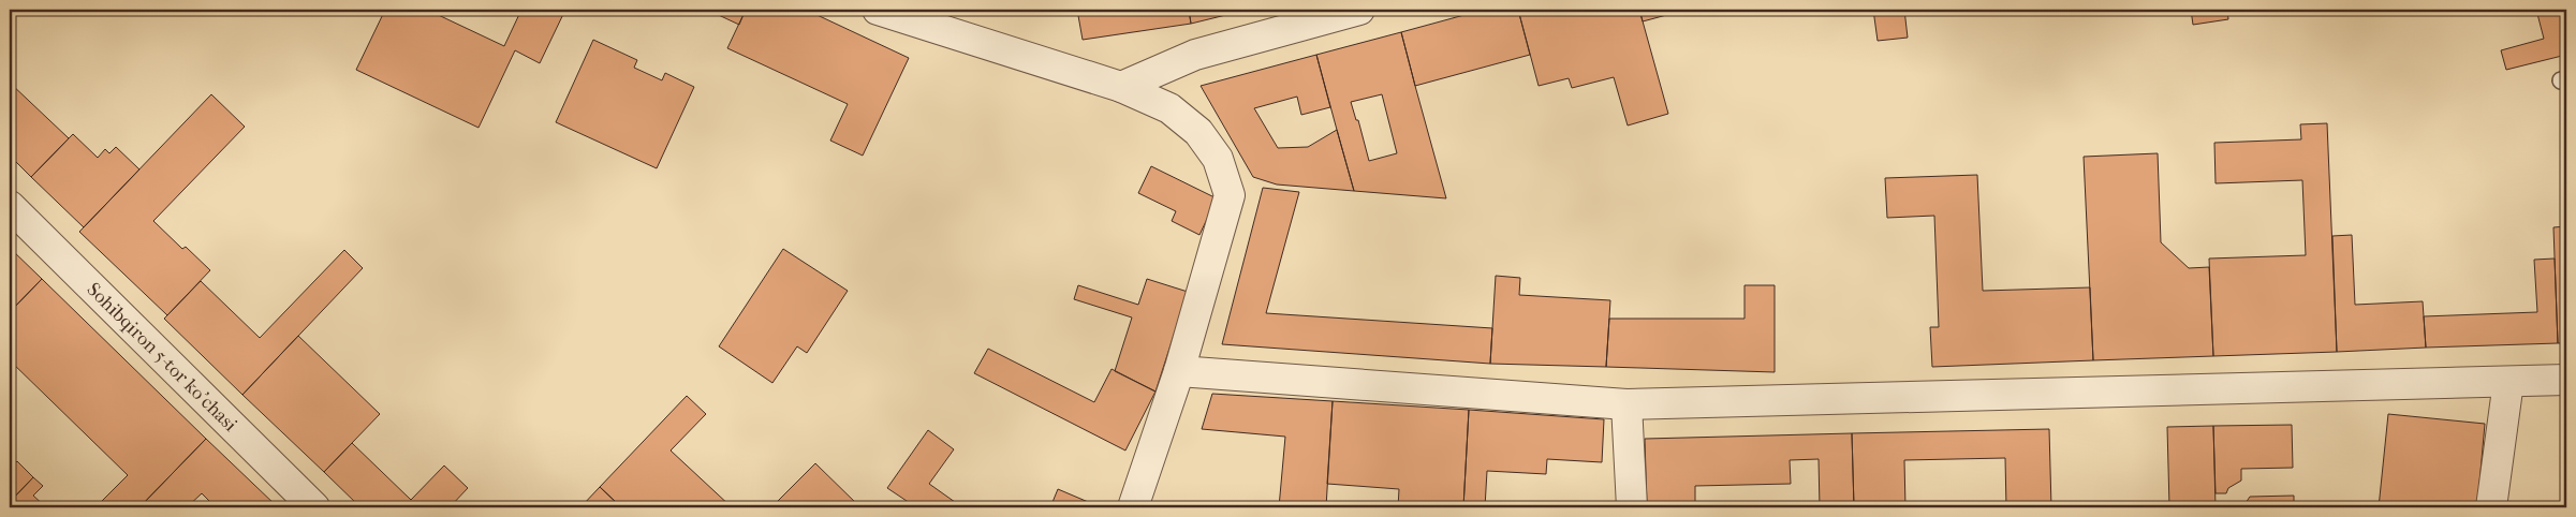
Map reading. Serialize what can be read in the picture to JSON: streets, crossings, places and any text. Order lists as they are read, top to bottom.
{
  "streets": {
    "street": ["Sohibqiron 5-tor ko'chasi"]
  }
}
